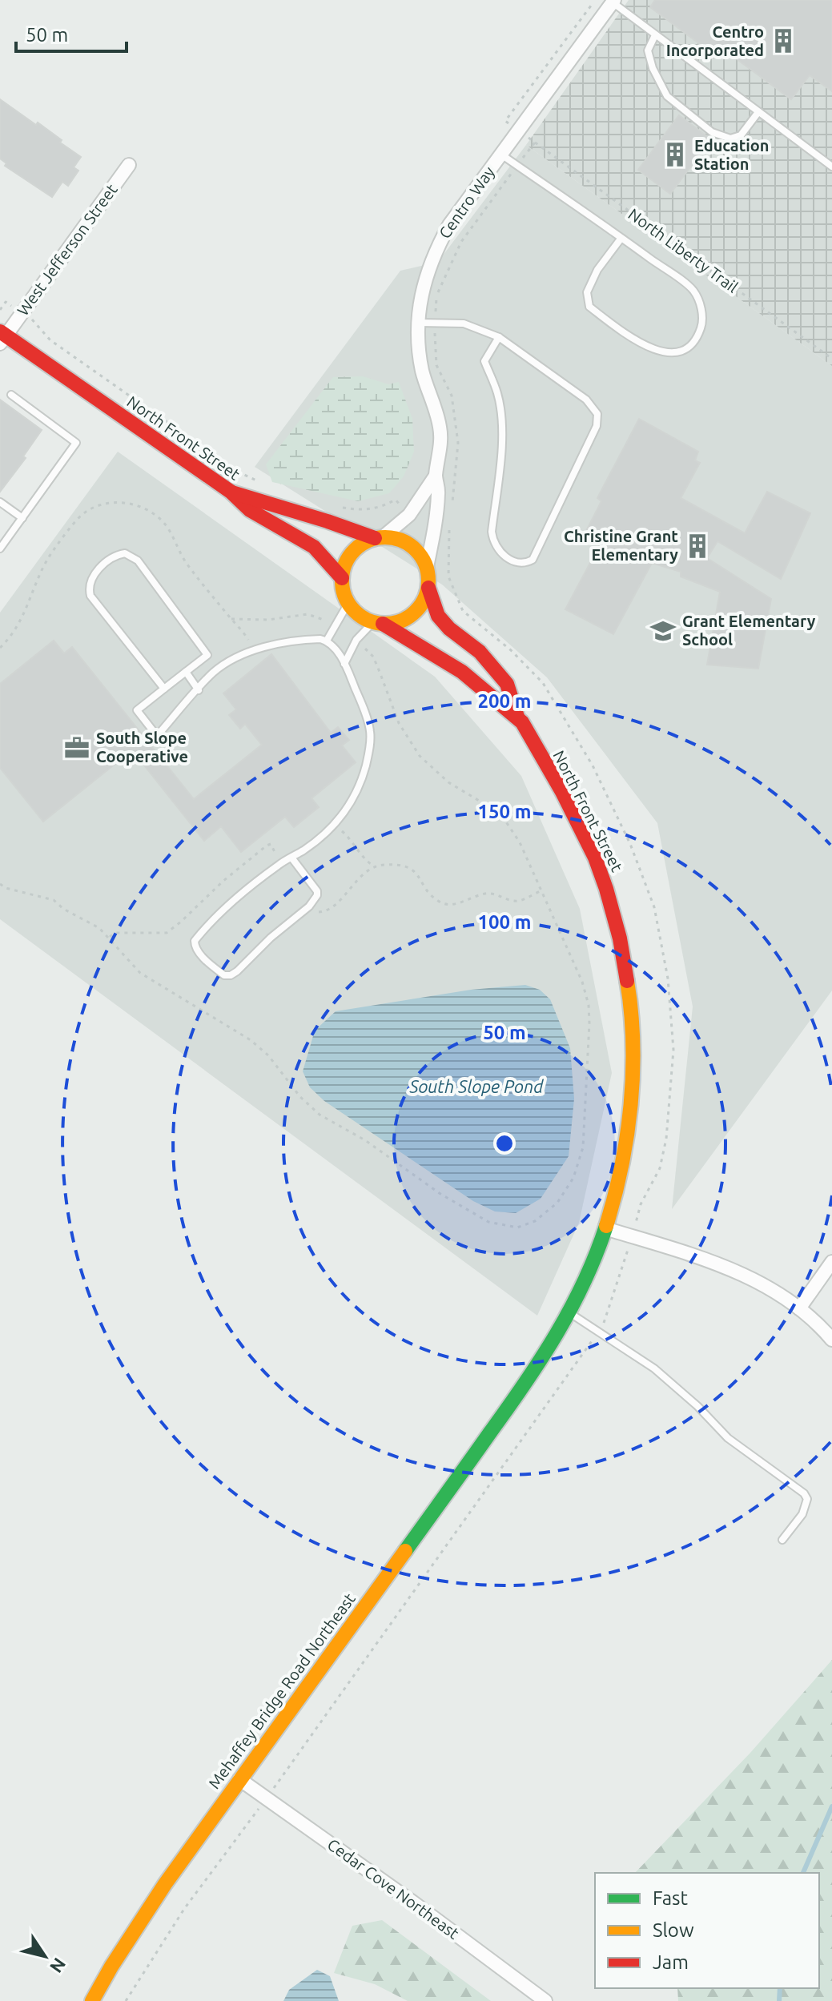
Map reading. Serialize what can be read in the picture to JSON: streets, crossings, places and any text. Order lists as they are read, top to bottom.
{
  "streets": {
    "main road": ["North Front Street", "Mehaffey Bridge Road Northeast"],
    "street": ["Centro Way", "West Jefferson Street", "Cedar Cove Northeast"],
    "path": ["North Liberty Trail"]
  },
  "crossings": [
    ["Centro Way", "North Front Street"],
    ["West Jefferson Street", "North Front Street"],
    ["North Front Street", "Mehaffey Bridge Road Northeast"],
    ["Mehaffey Bridge Road Northeast", "Cedar Cove Northeast"]
  ],
  "water": ["South Slope Pond"],
  "places": {
    "building": ["Centro Incorporated", "Education Station", "Christine Grant Elementary"],
    "school or university": ["Grant Elementary School"],
    "office": ["South Slope Cooperative"]
  },
  "legend": ["Fast", "Slow", "Jam"],
  "scale_bar": "50 m",
  "north": "bottom right",
  "rings": [
    "200 m",
    "150 m",
    "100 m",
    "50 m"
  ]
}
